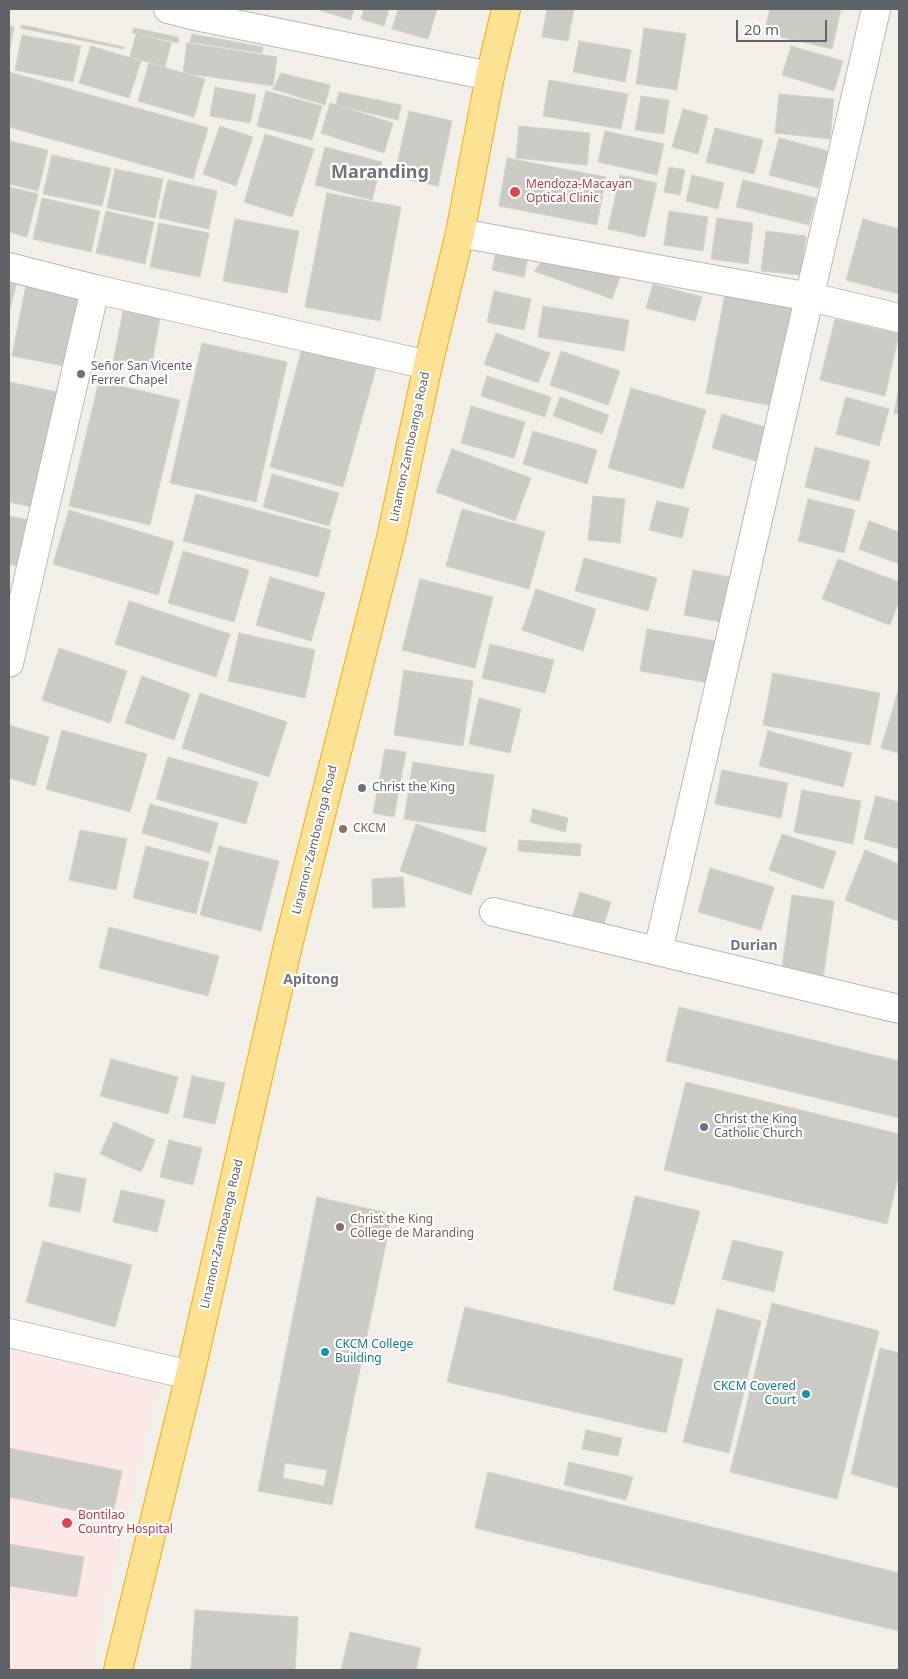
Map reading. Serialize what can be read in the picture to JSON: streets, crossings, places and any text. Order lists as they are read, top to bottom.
{
  "streets": {
    "highway": ["Linamon-Zamboanga Road"]
  },
  "districts": ["Maranding", "Durian", "Apitong"],
  "places": [
    "Mendoza-Macayan Optical Clinic",
    "Señor San Vicente Ferrer Chapel",
    "Christ the King",
    "CKCM",
    "Christ the King Catholic Church",
    "Christ the King College de Maranding",
    "CKCM College Building",
    "CKCM Covered Court",
    "Bontilao Country Hospital"
  ],
  "scale_bar": "20 m"
}
